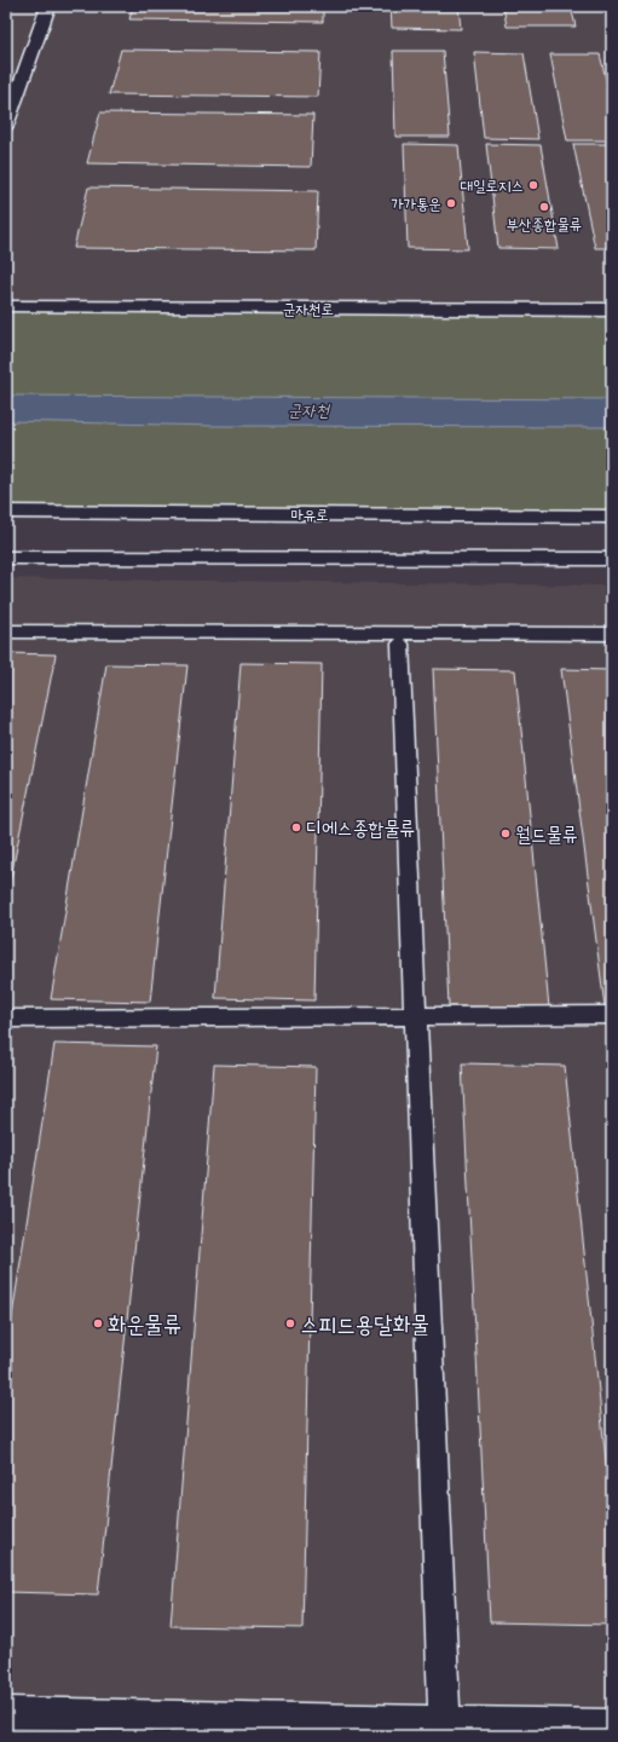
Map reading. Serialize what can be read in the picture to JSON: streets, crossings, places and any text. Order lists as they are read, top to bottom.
{
  "streets": {
    "street": ["군자천로", "마유로"]
  },
  "water": ["군자천"],
  "places": [
    "대일로지스",
    "가가통운",
    "부산종합물류",
    "디에스종합물류",
    "월드물류",
    "화운물류",
    "스피드용달화물"
  ]
}
